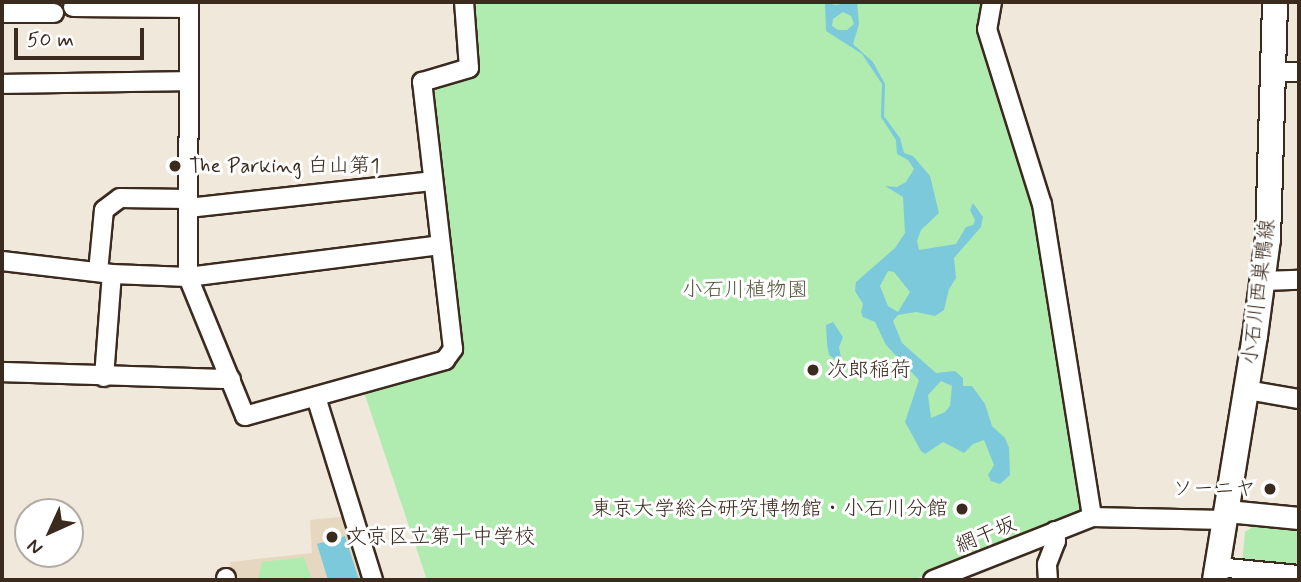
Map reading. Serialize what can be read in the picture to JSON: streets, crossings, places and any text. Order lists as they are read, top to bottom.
{
  "streets": {
    "main road": ["小石川西巣鴨線"],
    "street": ["網干坂"]
  },
  "parks": ["小石川植物園"],
  "places": [
    "The Parking 白山第1",
    "次郎稲荷",
    "ソーニヤ",
    "東京大学総合研究博物館・小石川分館",
    "文京区立第十中学校"
  ],
  "scale_bar": "50 m",
  "north": "bottom left"
}
